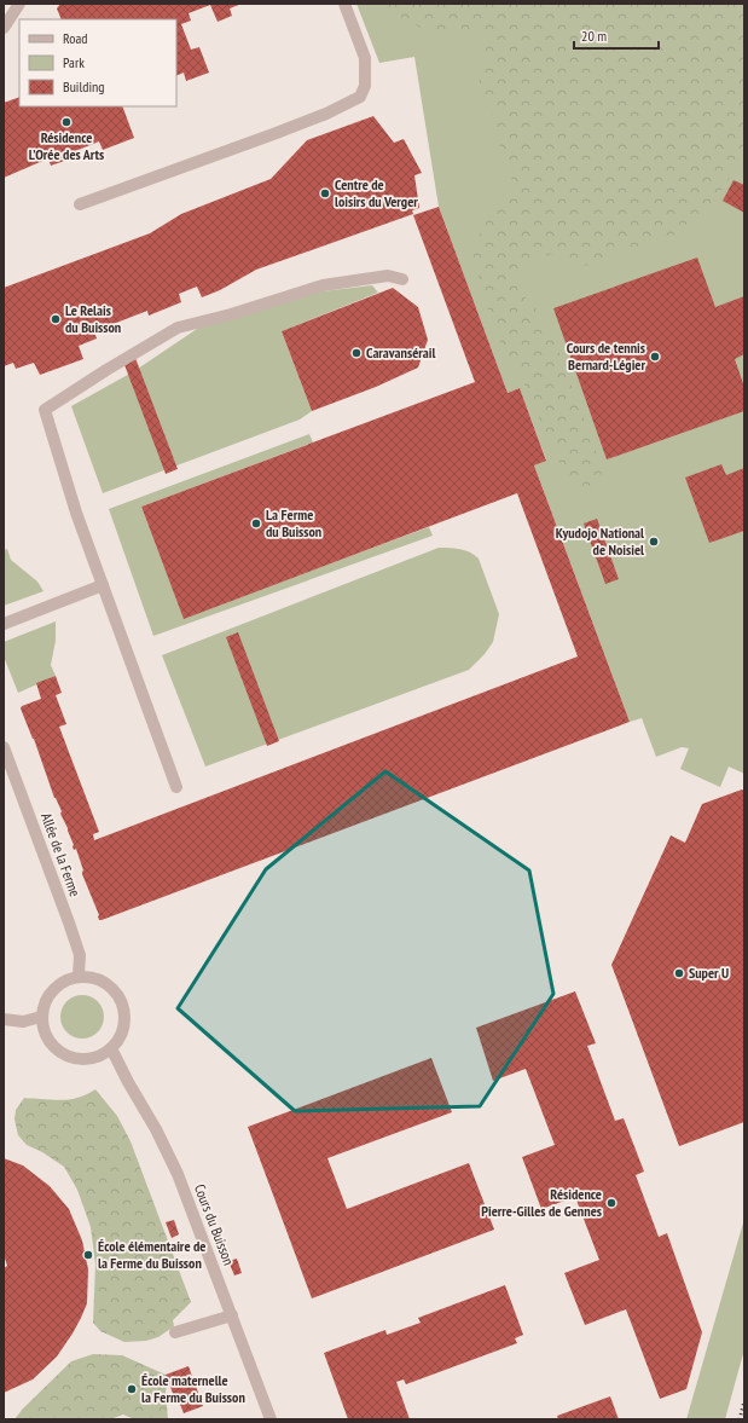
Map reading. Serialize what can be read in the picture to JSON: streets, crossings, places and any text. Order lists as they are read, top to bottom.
{
  "streets": {
    "street": ["Allée de la Ferme", "Cours du Buisson"]
  },
  "crossings": [
    ["Allée de la Ferme", "Cours du Buisson"]
  ],
  "places": [
    "Résidence L’Orée des Arts",
    "Centre de loisirs du Verger",
    "Le Relais du Buisson",
    "Caravansérail",
    "Cours de tennis Bernard-Légier",
    "La Ferme du Buisson",
    "Kyudojo National de Noisiel",
    "Super U",
    "Résidence Pierre-Gilles de Gennes",
    "École élémentaire de la Ferme du Buisson",
    "École maternelle la Ferme du Buisson"
  ],
  "legend": ["Road", "Park", "Building"],
  "scale_bar": "20 m"
}
